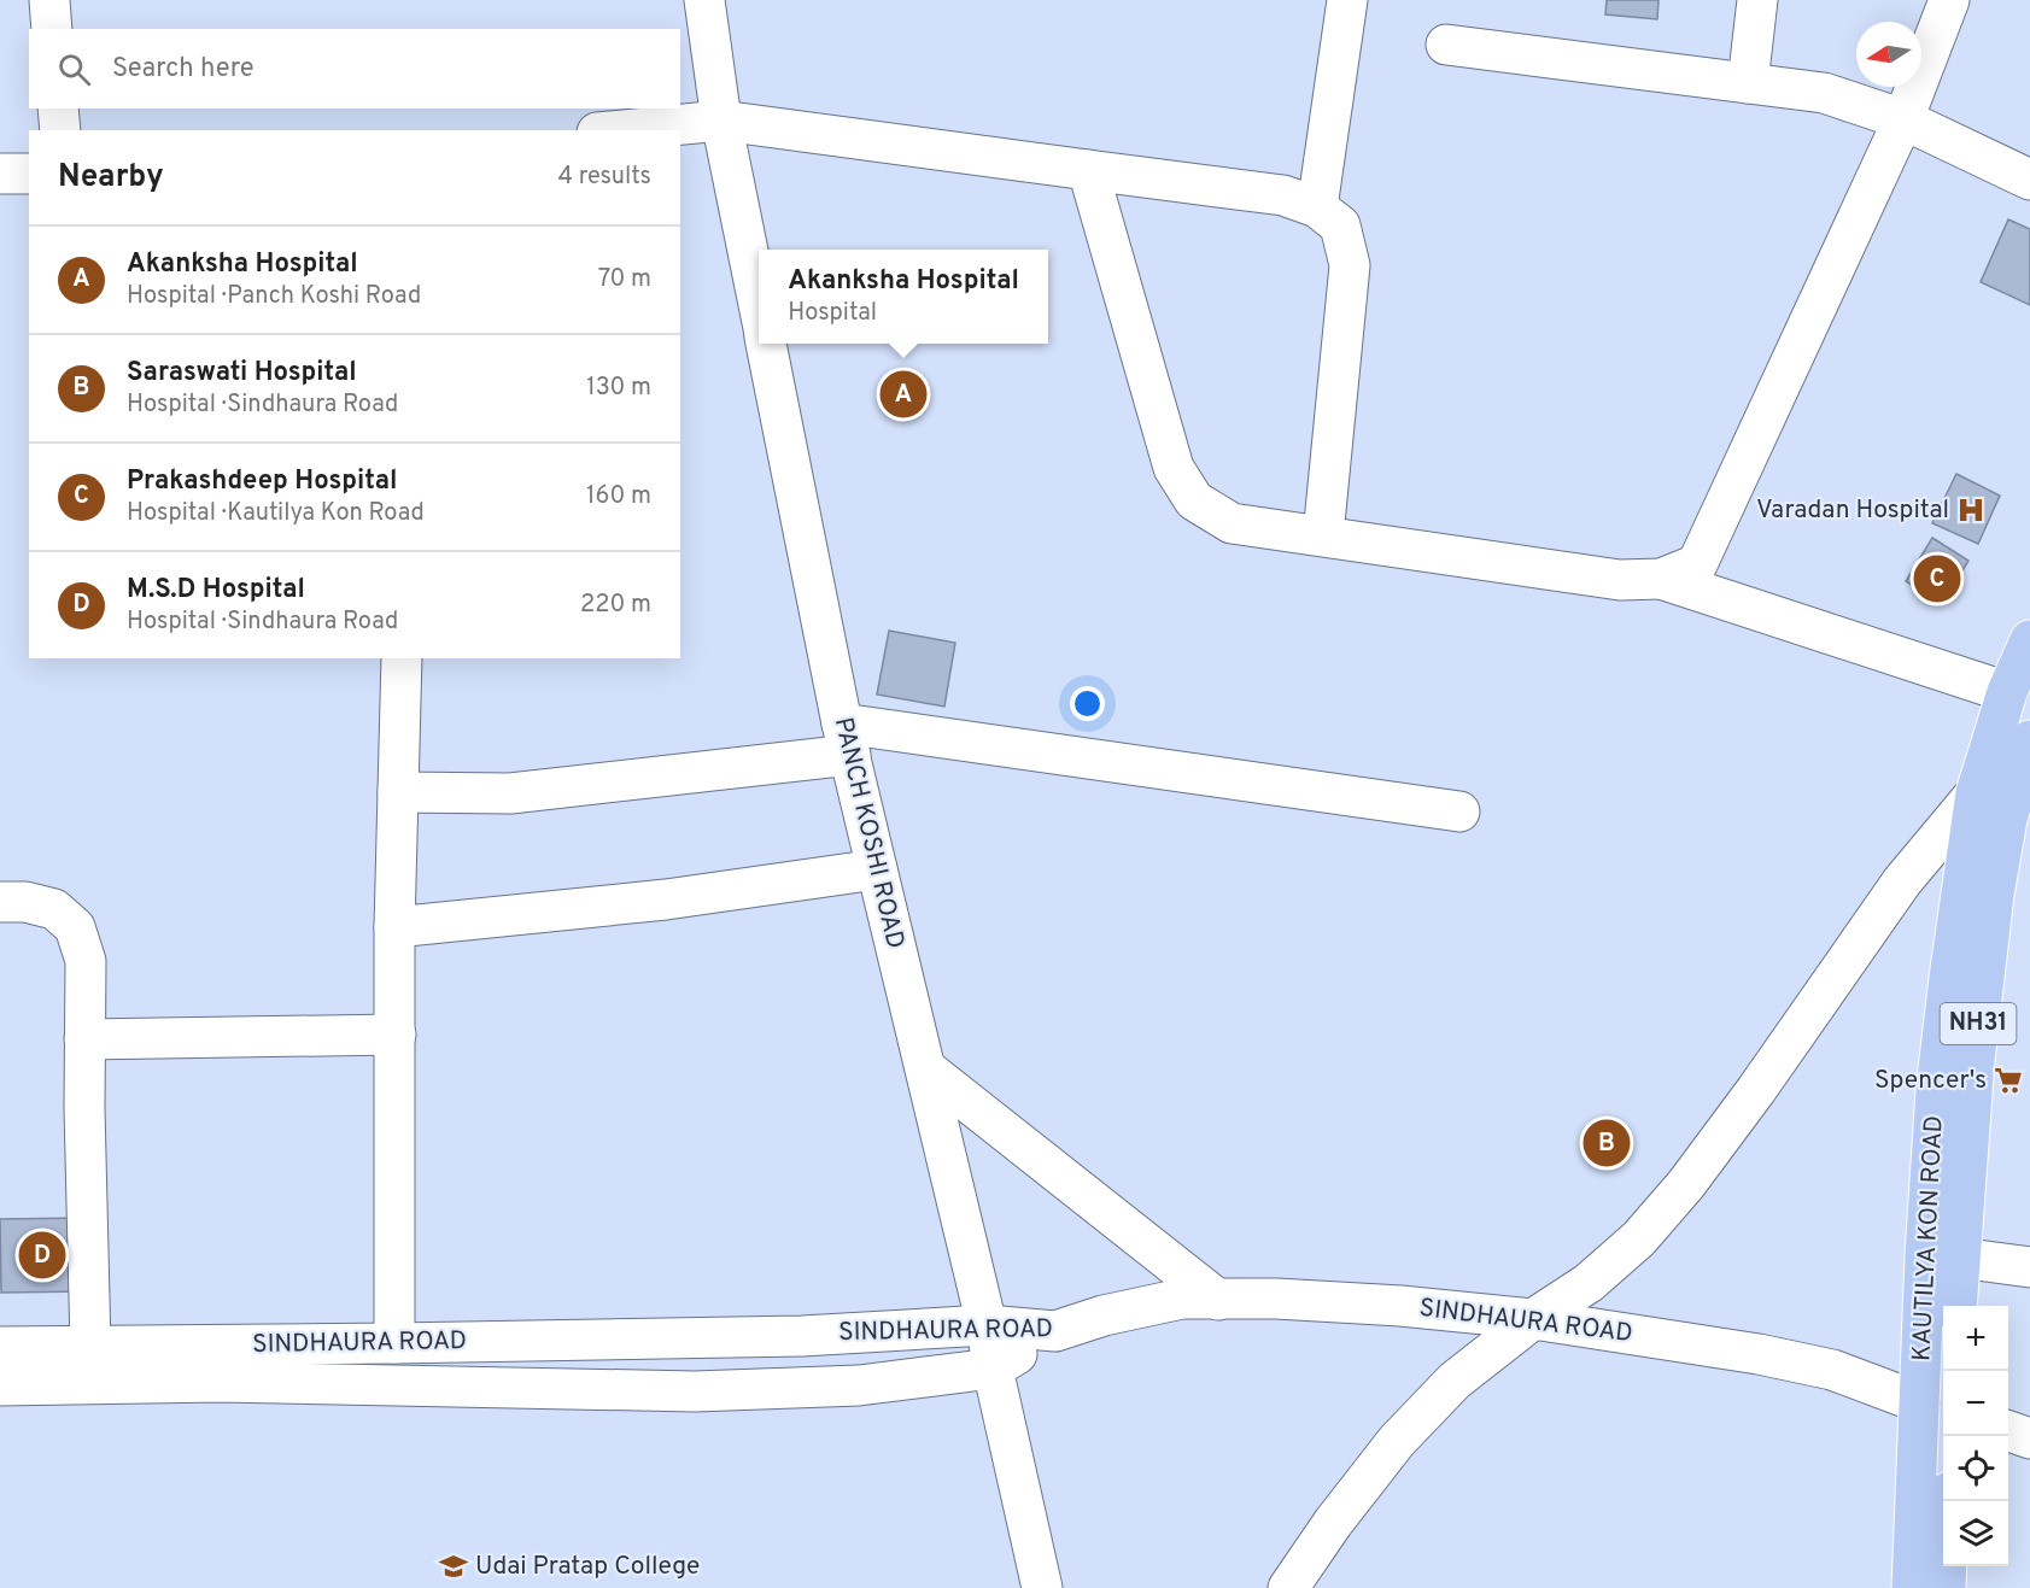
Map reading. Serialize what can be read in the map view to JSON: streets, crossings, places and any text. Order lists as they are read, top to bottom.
{
  "streets": {
    "highway": ["NH31", "KAUTILYA KON ROAD"],
    "street": ["PANCH KOSHI ROAD", "SINDHAURA ROAD"]
  },
  "crossings": [
    ["PANCH KOSHI ROAD", "SINDHAURA ROAD"],
    ["KAUTILYA KON ROAD", "SINDHAURA ROAD"]
  ],
  "places": {
    "hospital": ["Varadan Hospital"],
    "supermarket": ["Spencer's"],
    "school or university": ["Udai Pratap College"]
  },
  "north": "left",
  "page": {
    "search": "Search here",
    "heading": ["Nearby", "4 results"],
    "list": [
      {
        "mark": "A",
        "name": "Akanksha Hospital",
        "note": "Hospital · Panch Koshi Road",
        "value": "70 m"
      },
      {
        "mark": "B",
        "name": "Saraswati Hospital",
        "note": "Hospital · Sindhaura Road",
        "value": "130 m"
      },
      {
        "mark": "C",
        "name": "Prakashdeep Hospital",
        "note": "Hospital · Kautilya Kon Road",
        "value": "160 m"
      },
      {
        "mark": "D",
        "name": "M.S.D Hospital",
        "note": "Hospital · Sindhaura Road",
        "value": "220 m"
      }
    ],
    "popup": ["Akanksha Hospital", "Hospital"],
    "pins": [
      "A",
      "C",
      "B",
      "D"
    ],
    "map_buttons": ["+", "−"]
  }
}
